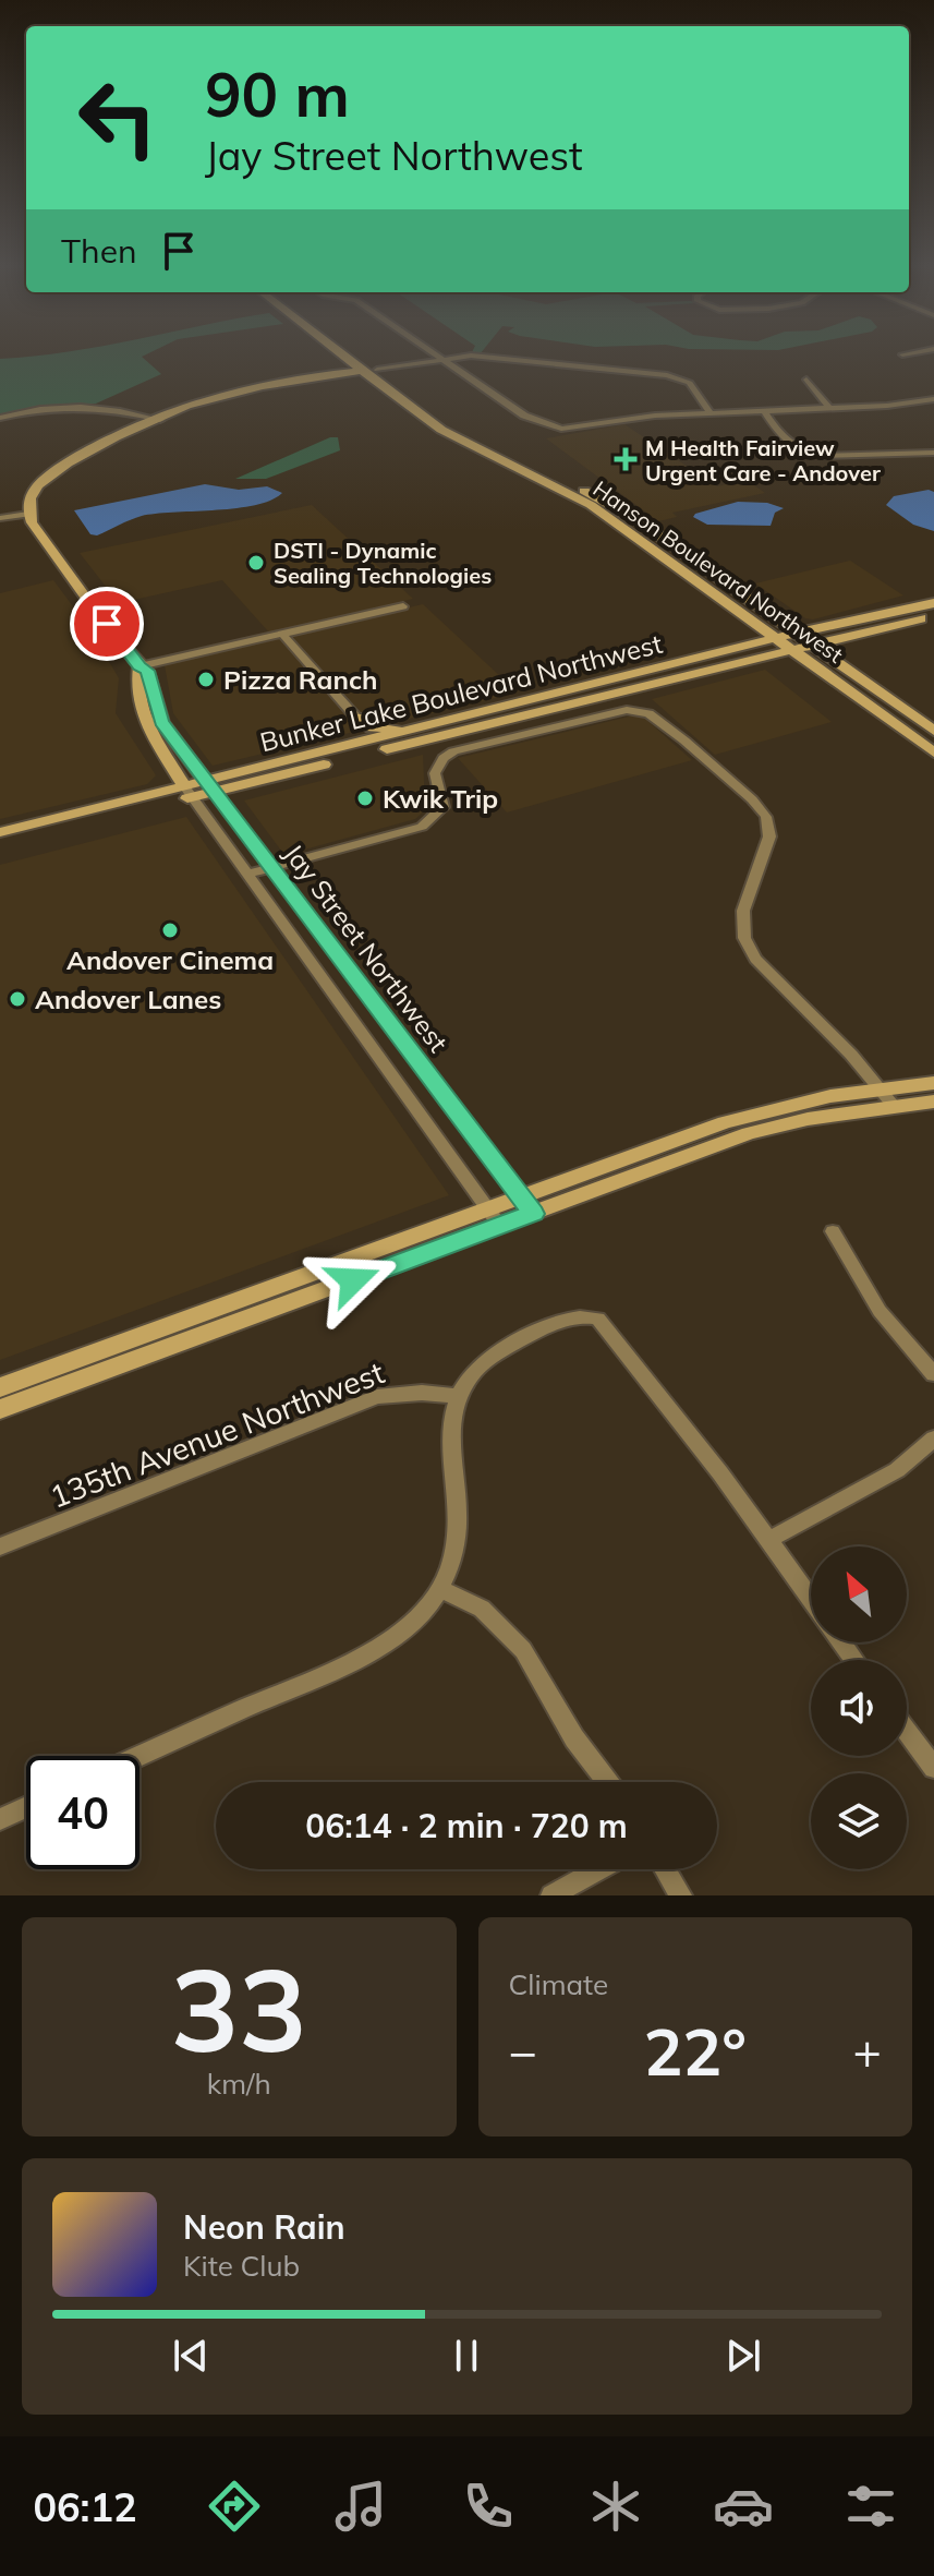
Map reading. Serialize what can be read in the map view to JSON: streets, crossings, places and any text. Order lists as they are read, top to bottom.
{
  "streets": {
    "main road": ["Hanson Boulevard Northwest", "Bunker Lake Boulevard Northwest", "Jay Street Northwest"],
    "street": ["135th Avenue Northwest"]
  },
  "crossings": [
    ["Hanson Boulevard Northwest", "Bunker Lake Boulevard Northwest"],
    ["Bunker Lake Boulevard Northwest", "Jay Street Northwest"]
  ],
  "places": {
    "health": ["M Health Fairview Urgent Care - Andover"],
    "other": [
      "DSTI - Dynamic Sealing Technologies",
      "Pizza Ranch",
      "Kwik Trip",
      "Andover Cinema",
      "Andover Lanes"
    ]
  },
  "north": "top left",
  "page": {
    "turn": ["90 m", "Jay Street Northwest"],
    "then": "Then",
    "limit": "40",
    "trip": "06:14 · 2 min · 720 m",
    "tile": [
      ["33", "km/h"],
      "Climate"
    ],
    "heat": ["−", "22°", "+"],
    "song": ["Neon Rain", "Kite Club"],
    "tabs": "06:12"
  }
}
